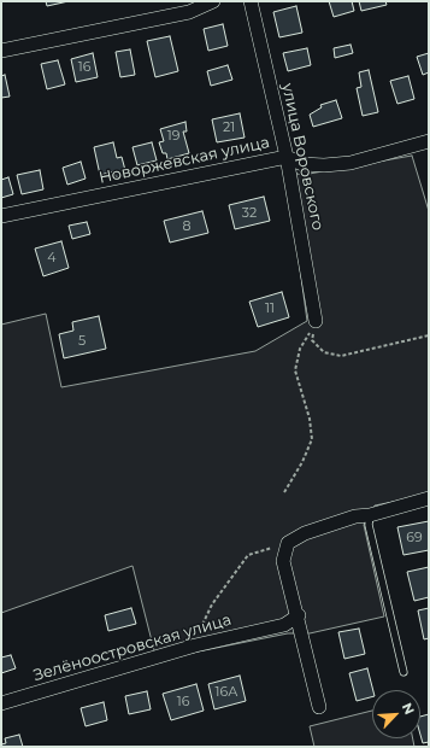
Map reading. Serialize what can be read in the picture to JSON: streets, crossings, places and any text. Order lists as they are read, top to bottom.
{
  "streets": {
    "street": ["улица Воровского", "Новоржевская улица", "Зелёноостровская улица"]
  },
  "crossings": [
    ["улица Воровского", "Новоржевская улица"]
  ],
  "house_numbers": [
    "16",
    "21",
    "19",
    "32",
    "8",
    "4",
    "11",
    "5",
    "69",
    "16А",
    "16"
  ],
  "north": "top right"
}
